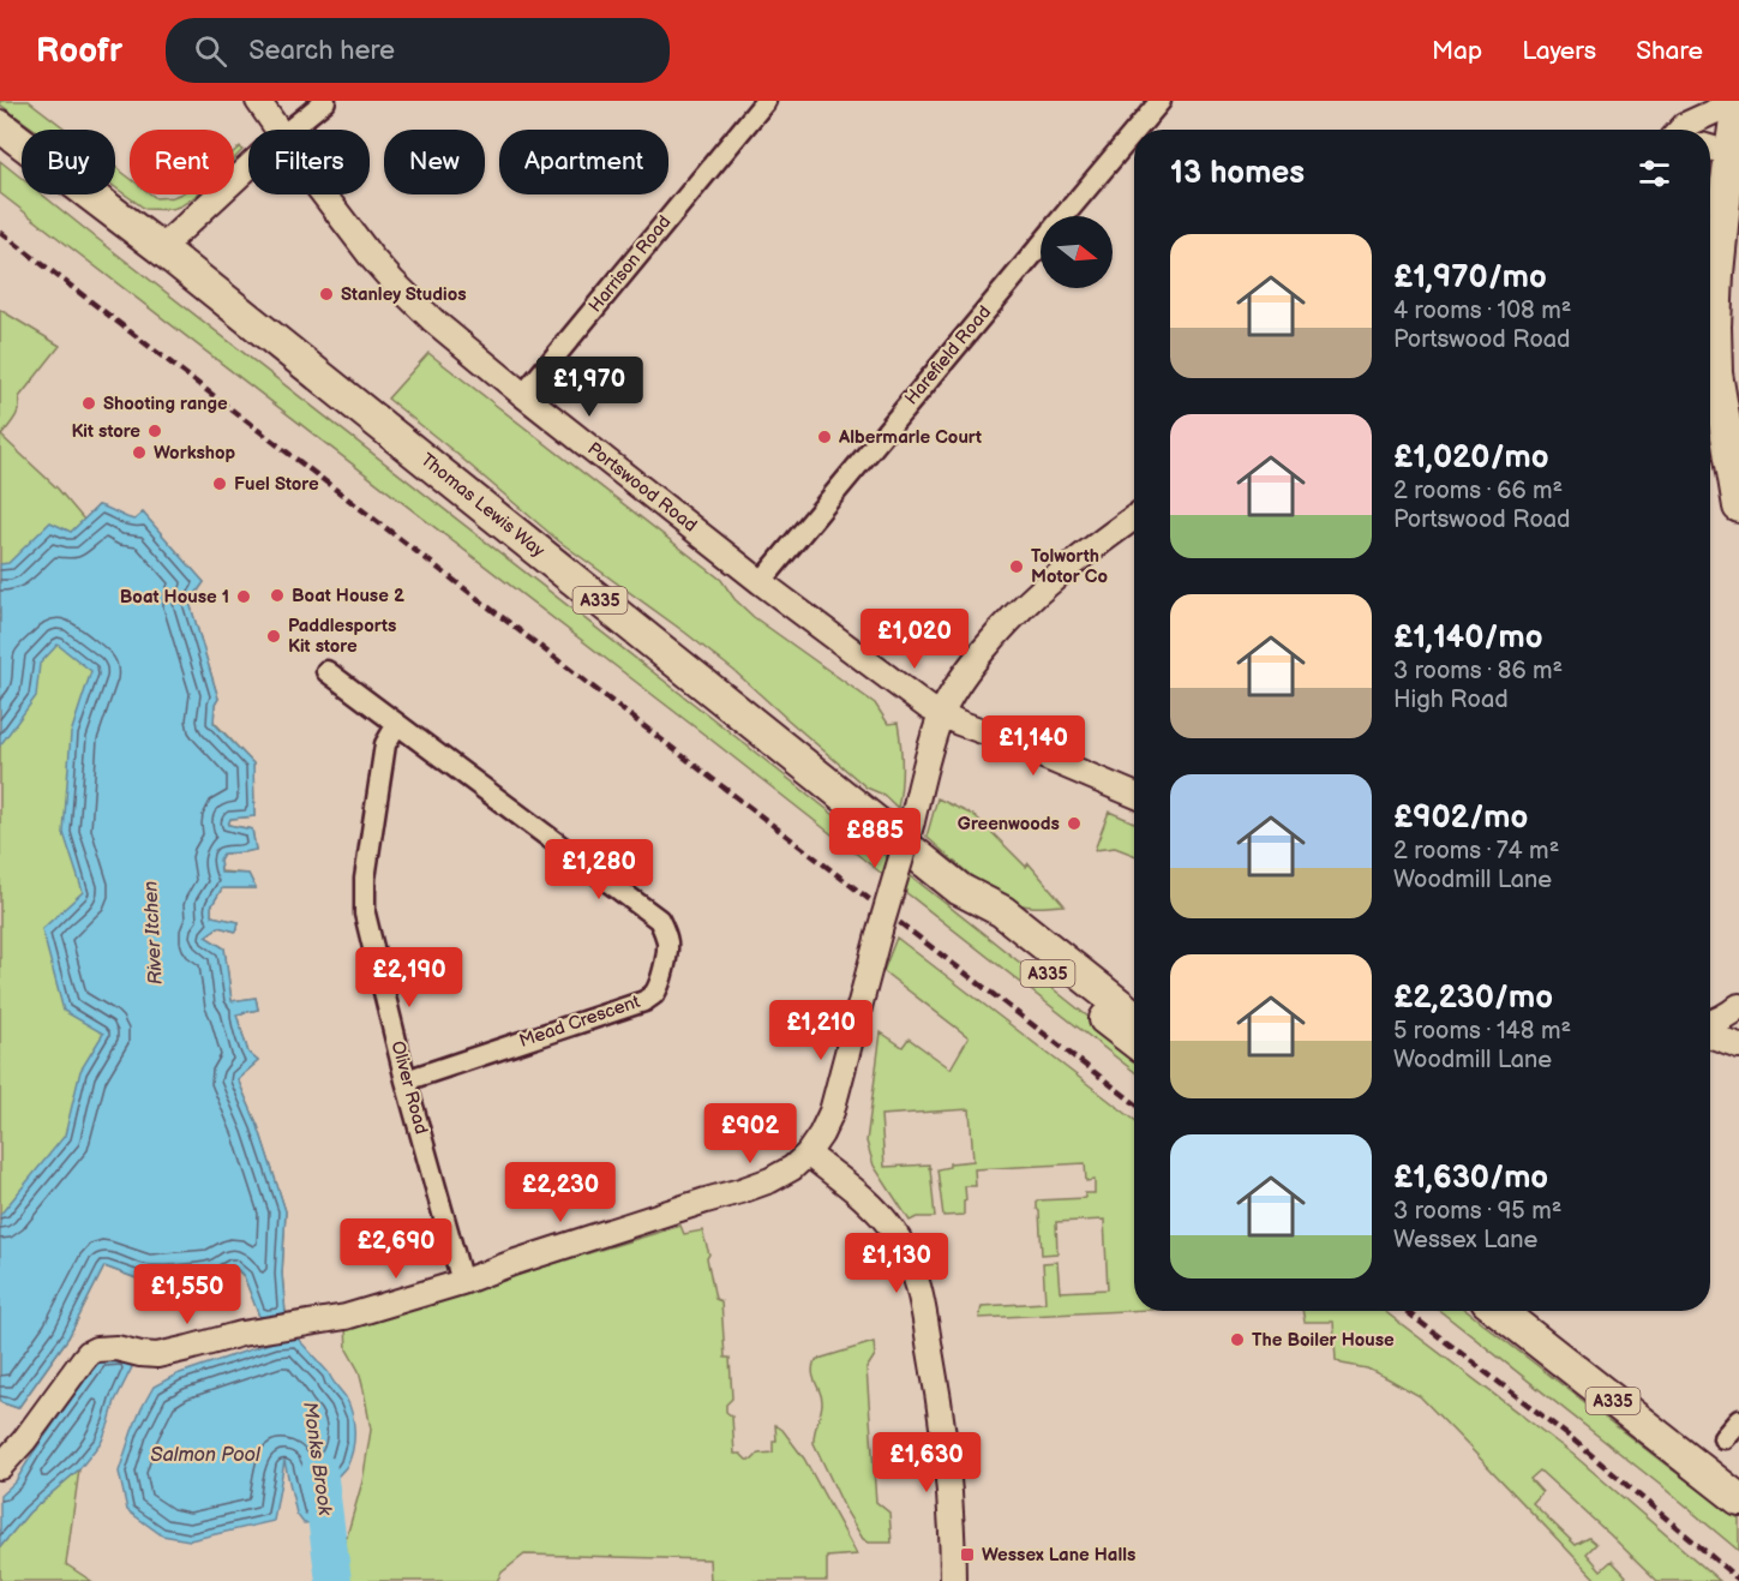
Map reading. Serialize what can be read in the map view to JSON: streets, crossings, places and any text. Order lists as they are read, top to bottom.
{
  "streets": {
    "main road": ["Thomas Lewis Way", "A335"],
    "street": [
      "Harrison Road",
      "Harefield Road",
      "Portswood Road",
      "Mead Crescent",
      "Oliver Road"
    ]
  },
  "crossings": [
    ["Harrison Road", "Portswood Road"],
    ["Harefield Road", "Portswood Road"],
    ["Mead Crescent", "Oliver Road"]
  ],
  "water": ["River Itchen", "Salmon Pool", "Monks Brook"],
  "places": {
    "other": [
      "Stanley Studios",
      "Shooting range",
      "Kit store",
      "Albermarle Court",
      "Workshop",
      "Fuel Store",
      "Tolworth Motor Co",
      "Boat House 2",
      "Boat House 1",
      "Paddlesports Kit store",
      "Greenwoods",
      "The Boiler House"
    ],
    "transit": ["Wessex Lane Halls"]
  },
  "north": "right",
  "page": {
    "header": "Roofr",
    "search": "Search here",
    "nav": ["Map", "Layers", "Share"],
    "chip": [
      "Buy",
      "Rent",
      "Filters",
      "New",
      "Apartment"
    ],
    "heading": "13 homes",
    "list": [
      {
        "name": "£1,970/mo",
        "note": "4 rooms · 108 m² · Portswood Road"
      },
      {
        "name": "£1,020/mo",
        "note": "2 rooms · 66 m² · Portswood Road"
      },
      {
        "name": "£1,140/mo",
        "note": "3 rooms · 86 m² · High Road"
      },
      {
        "name": "£902/mo",
        "note": "2 rooms · 74 m² · Woodmill Lane"
      },
      {
        "name": "£2,230/mo",
        "note": "5 rooms · 148 m² · Woodmill Lane"
      },
      {
        "name": "£1,630/mo",
        "note": "3 rooms · 95 m² · Wessex Lane"
      }
    ],
    "price": [
      "£1,970",
      "£1,020",
      "£1,140",
      "£885",
      "£1,280",
      "£2,190",
      "£1,210",
      "£902",
      "£2,230",
      "£2,690",
      "£1,130",
      "£1,550",
      "£1,630"
    ]
  }
}
